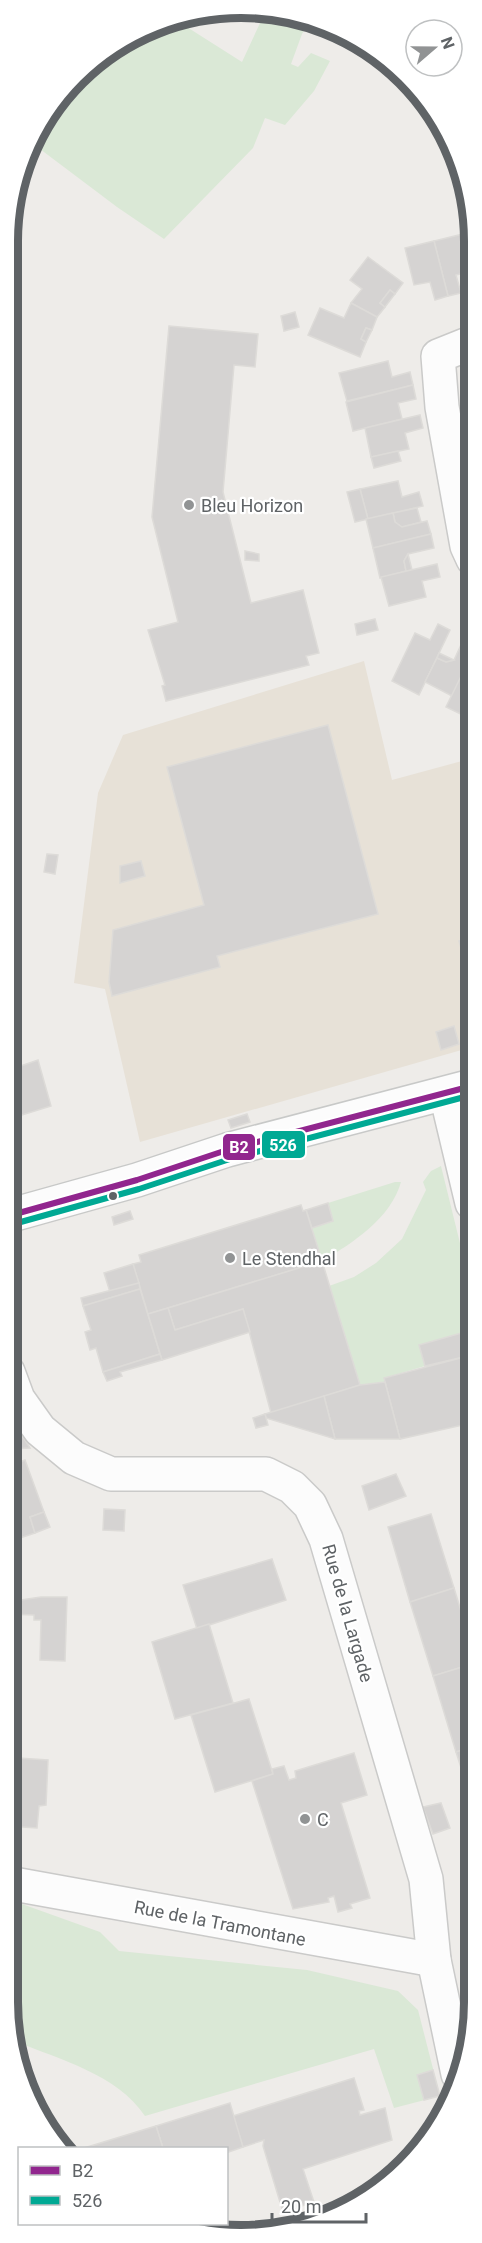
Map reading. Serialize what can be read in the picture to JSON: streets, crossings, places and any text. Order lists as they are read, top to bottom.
{
  "streets": {
    "street": ["Rue de la Largade", "Rue de la Tramontane"]
  },
  "crossings": [
    ["Rue de la Largade", "Rue de la Tramontane"]
  ],
  "places": ["Bleu Horizon", "Le Stendhal", "C"],
  "lines": ["transit line B2", "transit line 526"],
  "legend": ["B2", "526"],
  "scale_bar": "20 m",
  "north": "right"
}
